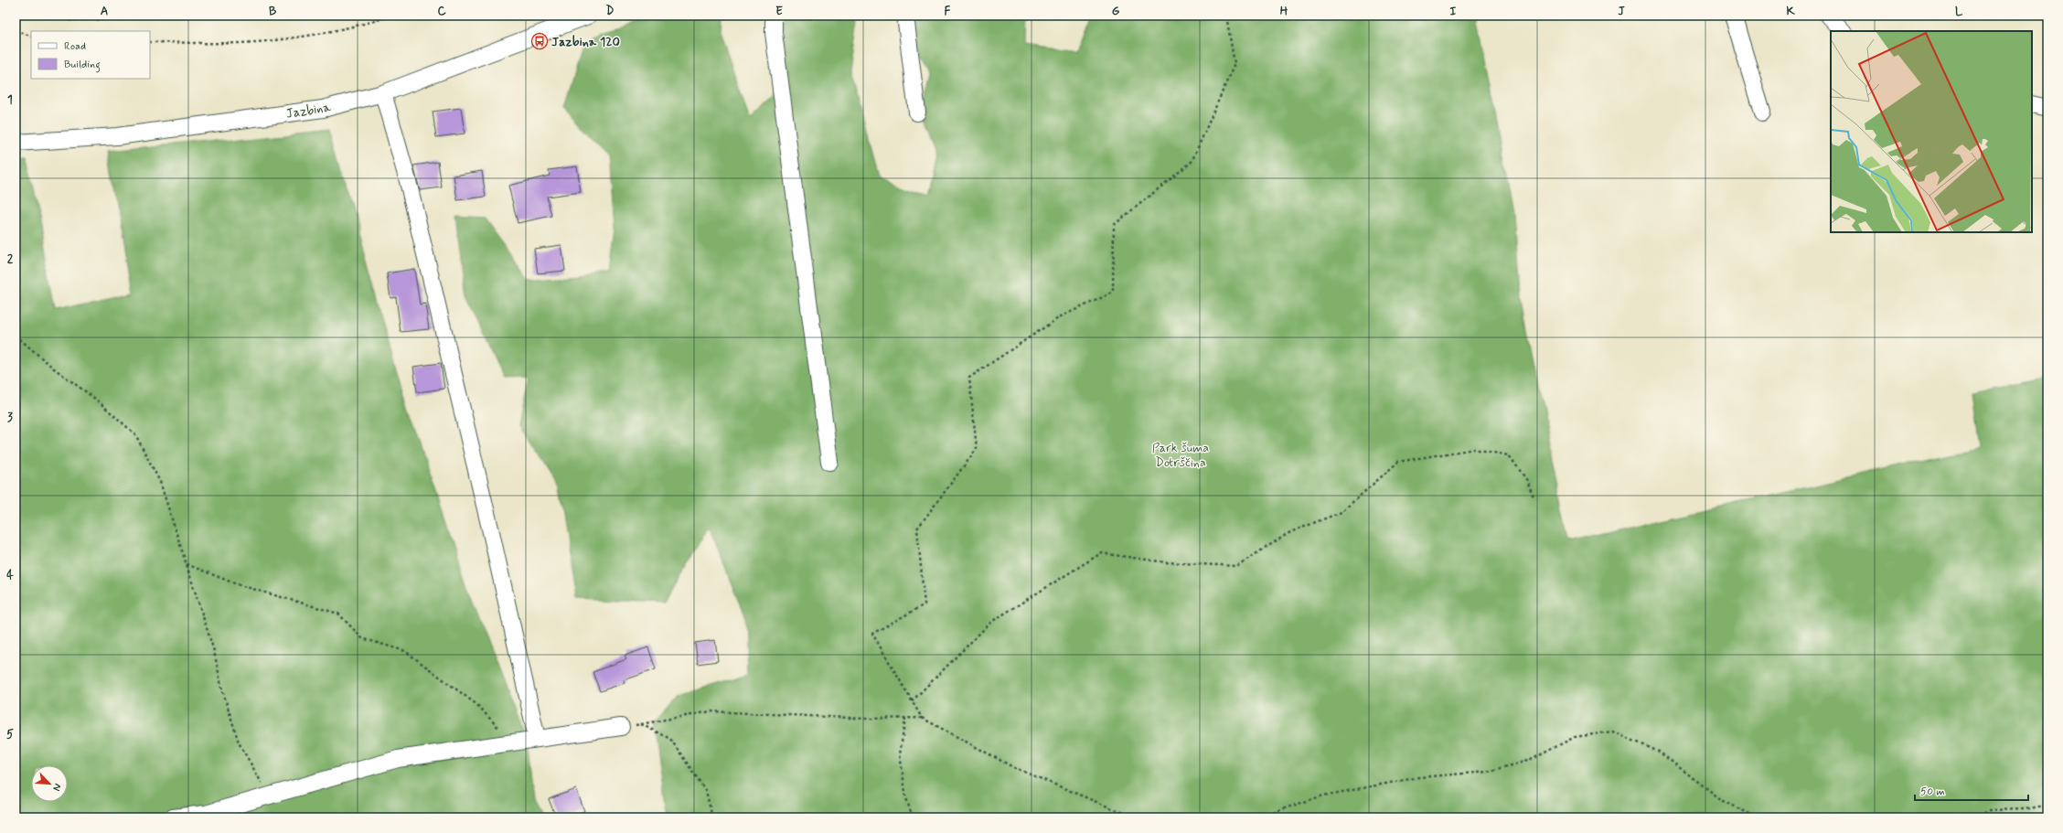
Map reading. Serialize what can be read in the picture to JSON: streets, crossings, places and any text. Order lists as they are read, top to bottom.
{
  "streets": {
    "street": ["Jazbina"]
  },
  "parks": ["Park šuma Dotrščina"],
  "places": {
    "bus stop": ["Jazbina 120"]
  },
  "legend": ["Road", "Building"],
  "scale_bar": "50 m",
  "north": "bottom right",
  "grid": {
    "columns": [
      "A",
      "B",
      "C",
      "D",
      "E",
      "F",
      "G",
      "H",
      "I",
      "J",
      "K",
      "L"
    ],
    "rows": [
      "1",
      "2",
      "3",
      "4",
      "5"
    ]
  }
}
